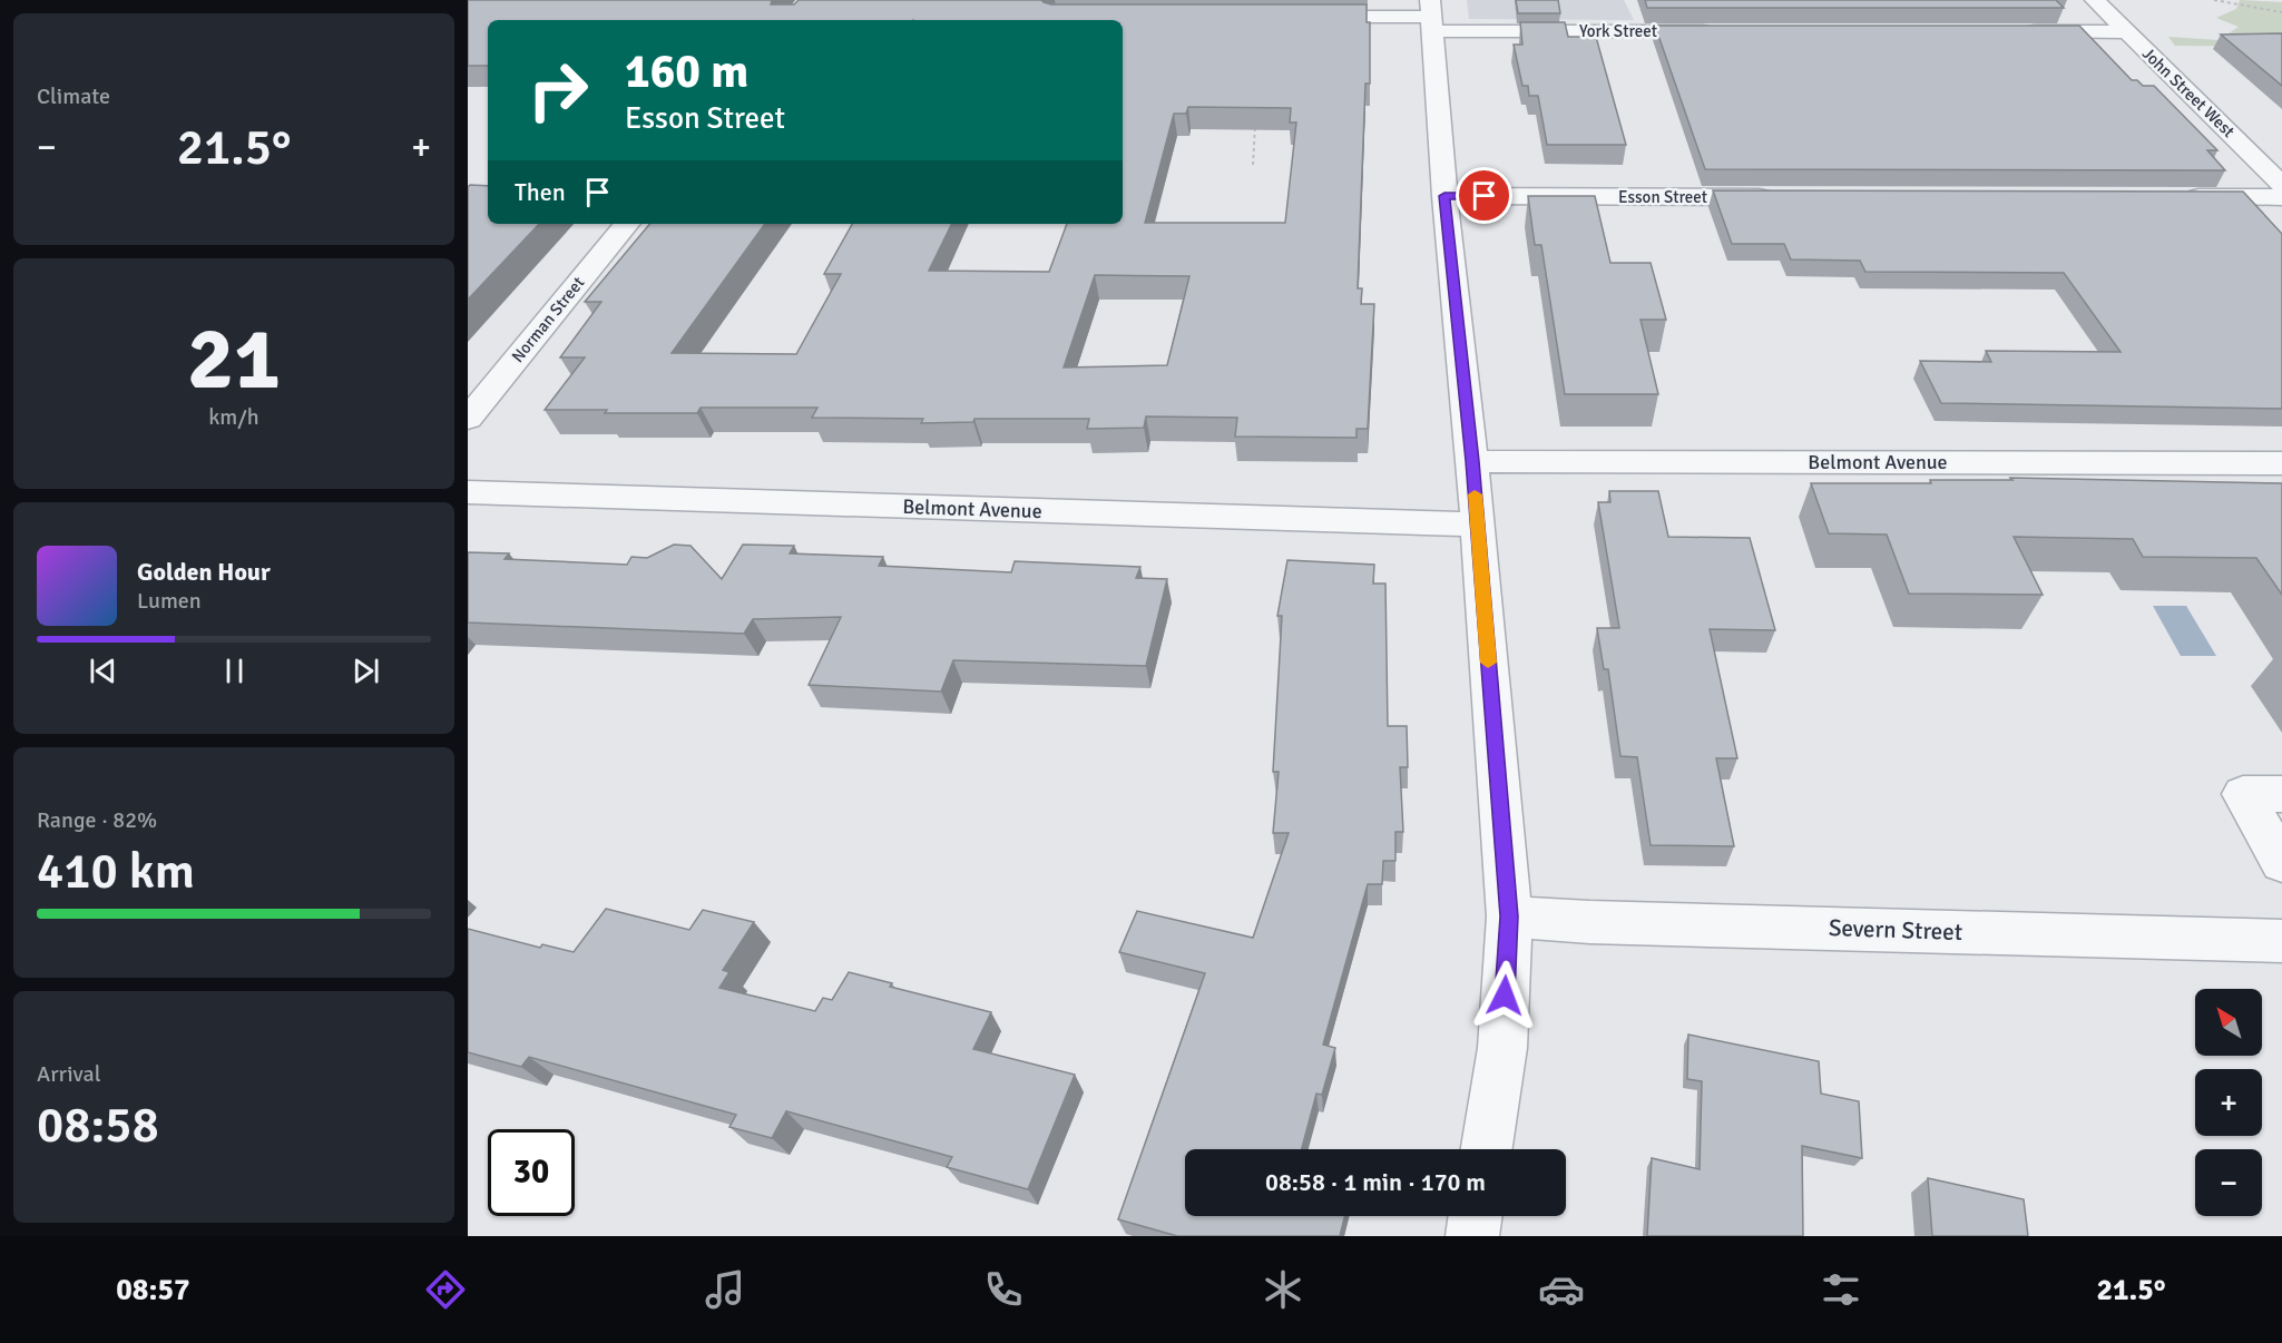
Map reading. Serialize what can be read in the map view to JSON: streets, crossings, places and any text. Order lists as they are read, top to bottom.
{
  "streets": {
    "street": [
      "York Street",
      "John Street West",
      "Esson Street",
      "Norman Street",
      "Belmont Avenue",
      "Severn Street"
    ]
  },
  "north": "top left",
  "page": {
    "tile": [
      "Climate",
      ["21", "km/h"],
      ["Range · 82%", "410 km"],
      ["Arrival", "08:58"]
    ],
    "turn": ["160 m", "Esson Street"],
    "heat": ["−", "21.5°", "+"],
    "then": "Then",
    "song": ["Golden Hour", "Lumen"],
    "map_buttons": ["+", "−"],
    "limit": "30",
    "trip": "08:58 · 1 min · 170 m",
    "tabs": ["08:57", "21.5°"]
  }
}
